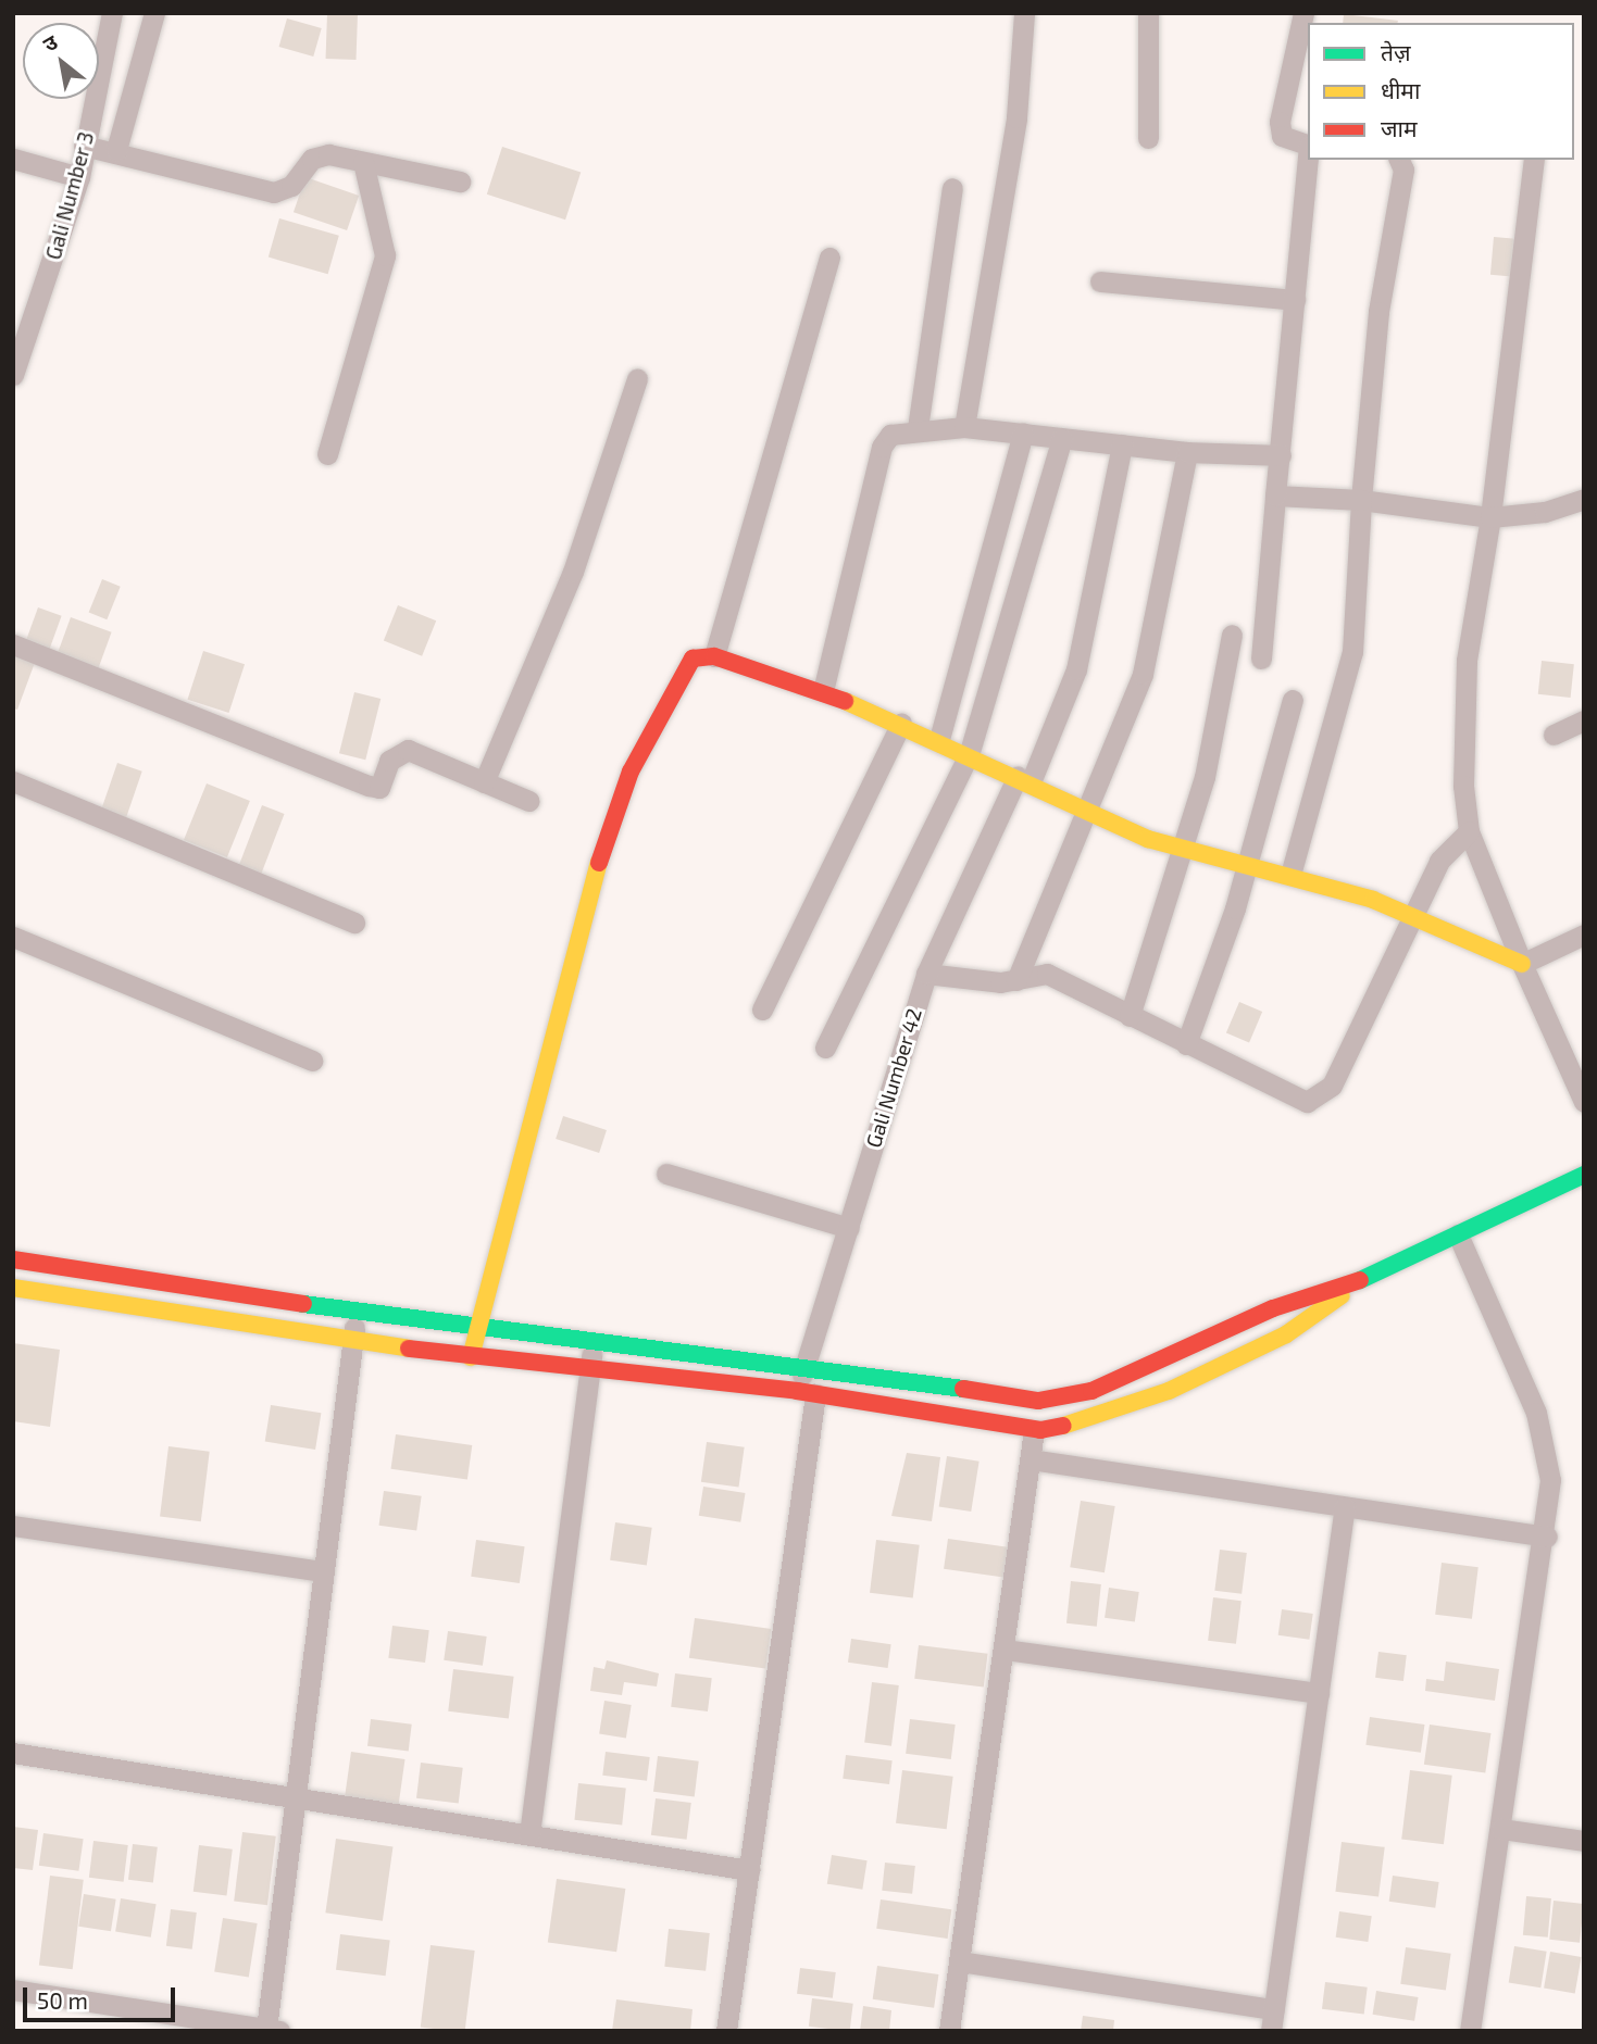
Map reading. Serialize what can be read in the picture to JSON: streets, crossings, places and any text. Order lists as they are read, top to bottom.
{
  "streets": {
    "street": ["Gali Number 3", "Gali Number 42"]
  },
  "legend": ["तेज़", "धीमा", "जाम"],
  "scale_bar": "50 m",
  "north": "top left"
}
